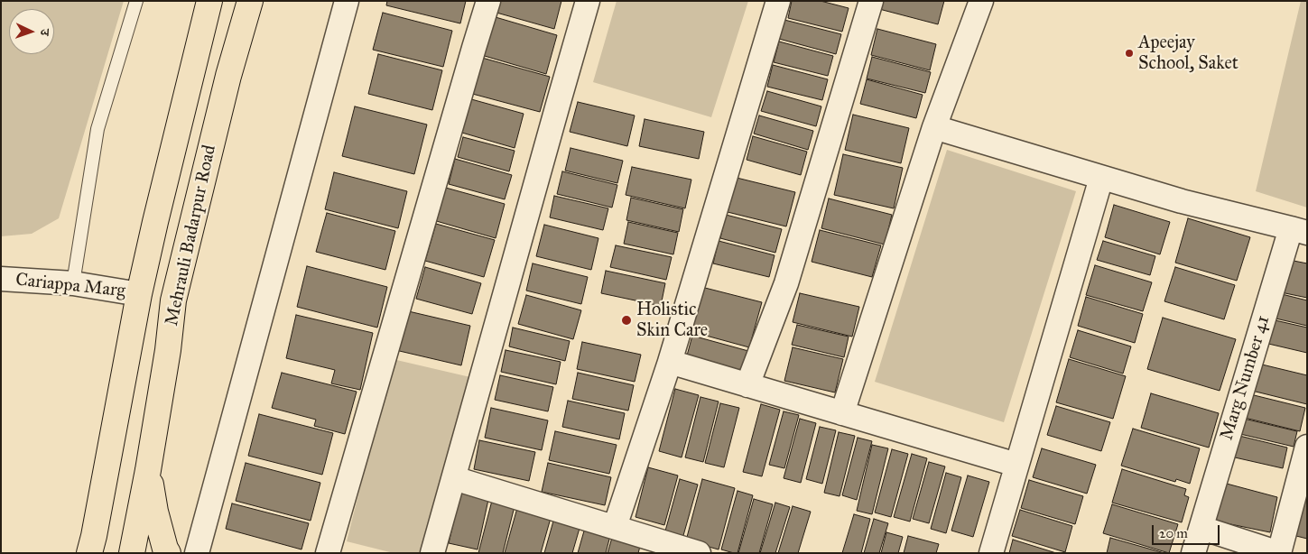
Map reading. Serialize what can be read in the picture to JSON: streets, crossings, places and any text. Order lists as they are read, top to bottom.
{
  "streets": {
    "main road": ["Mehrauli Badarpur Road"],
    "street": ["Cariappa Marg", "Marg Number 41"]
  },
  "crossings": [
    ["Mehrauli Badarpur Road", "Cariappa Marg"]
  ],
  "places": ["Apeejay School, Saket", "Holistic Skin Care"],
  "scale_bar": "20 m",
  "north": "right"
}
